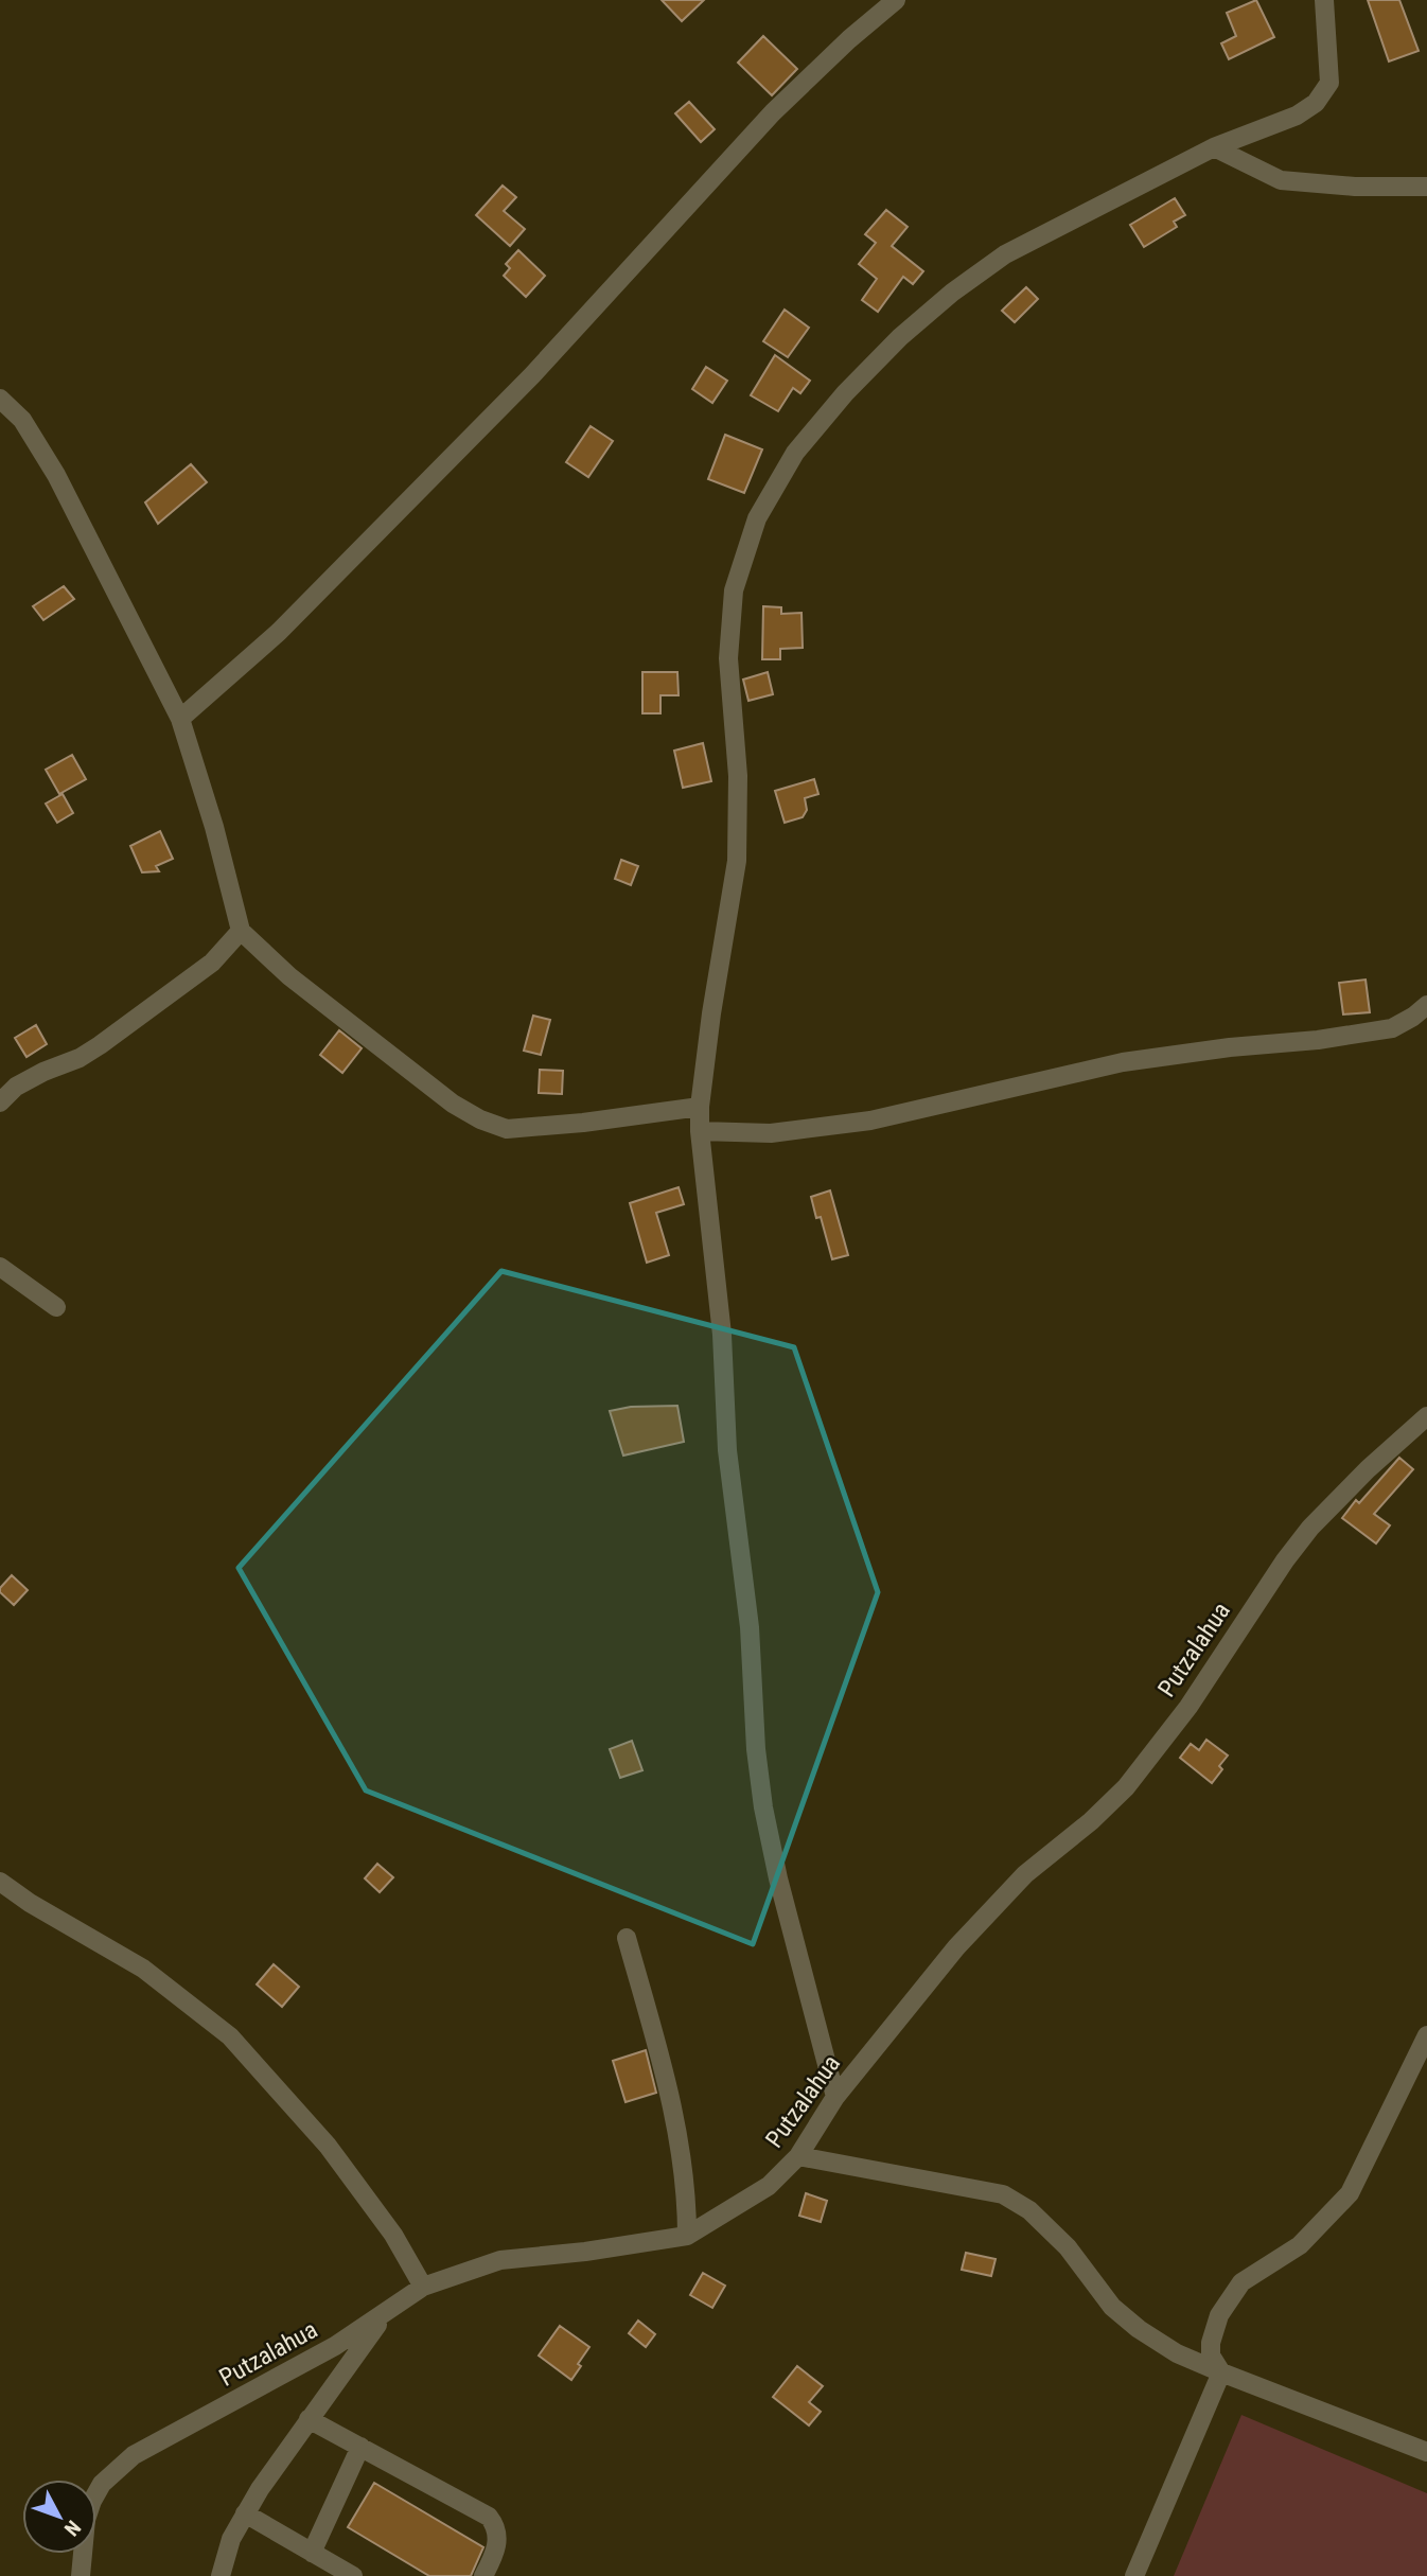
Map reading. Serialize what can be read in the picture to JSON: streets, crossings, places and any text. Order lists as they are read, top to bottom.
{
  "streets": {
    "street": ["Putzalahua"]
  },
  "north": "bottom right"
}
